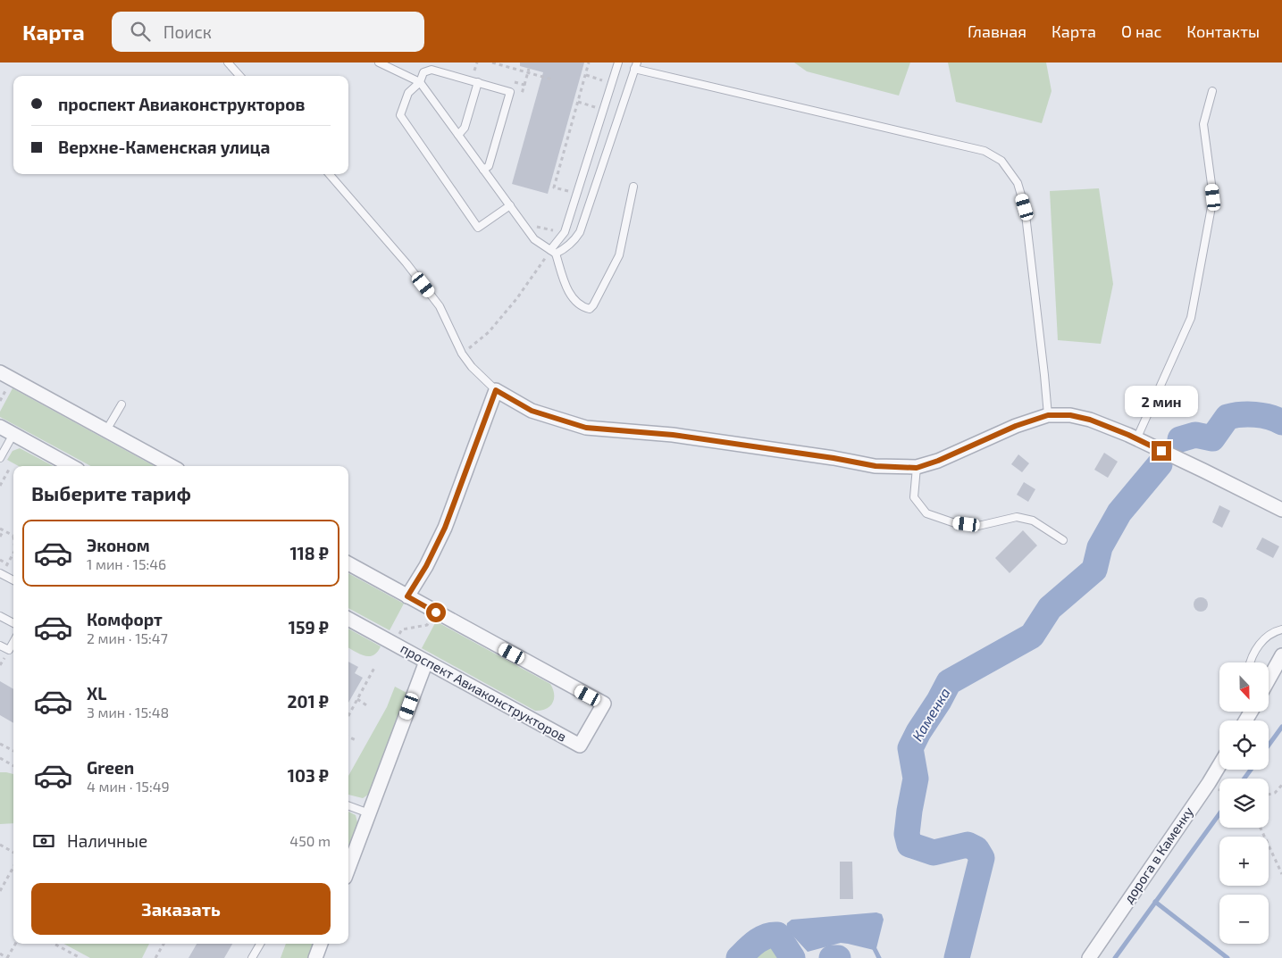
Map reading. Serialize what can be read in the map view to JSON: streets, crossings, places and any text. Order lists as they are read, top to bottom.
{
  "streets": {
    "street": ["проспект Авиаконструкторов", "дорога в Каменку"]
  },
  "water": ["Каменка"],
  "north": "bottom",
  "page": {
    "header": "Карта",
    "search": "Поиск",
    "nav": [
      "Главная",
      "Карта",
      "О нас",
      "Контакты"
    ],
    "banner": ["проспект Авиаконструкторов", "Верхне-Каменская улица"],
    "bubble": "2 мин",
    "heading": "Выберите тариф",
    "list": [
      {
        "name": "Эконом",
        "note": "1 мин · 15:46",
        "value": "118 ₽"
      },
      {
        "name": "Комфорт",
        "note": "2 мин · 15:47",
        "value": "159 ₽"
      },
      {
        "name": "XL",
        "note": "3 мин · 15:48",
        "value": "201 ₽"
      },
      {
        "name": "Green",
        "note": "4 мин · 15:49",
        "value": "103 ₽"
      }
    ],
    "map_buttons": ["+", "−"],
    "pay": ["Наличные", "450 m"],
    "buttons": "Заказать"
  }
}
